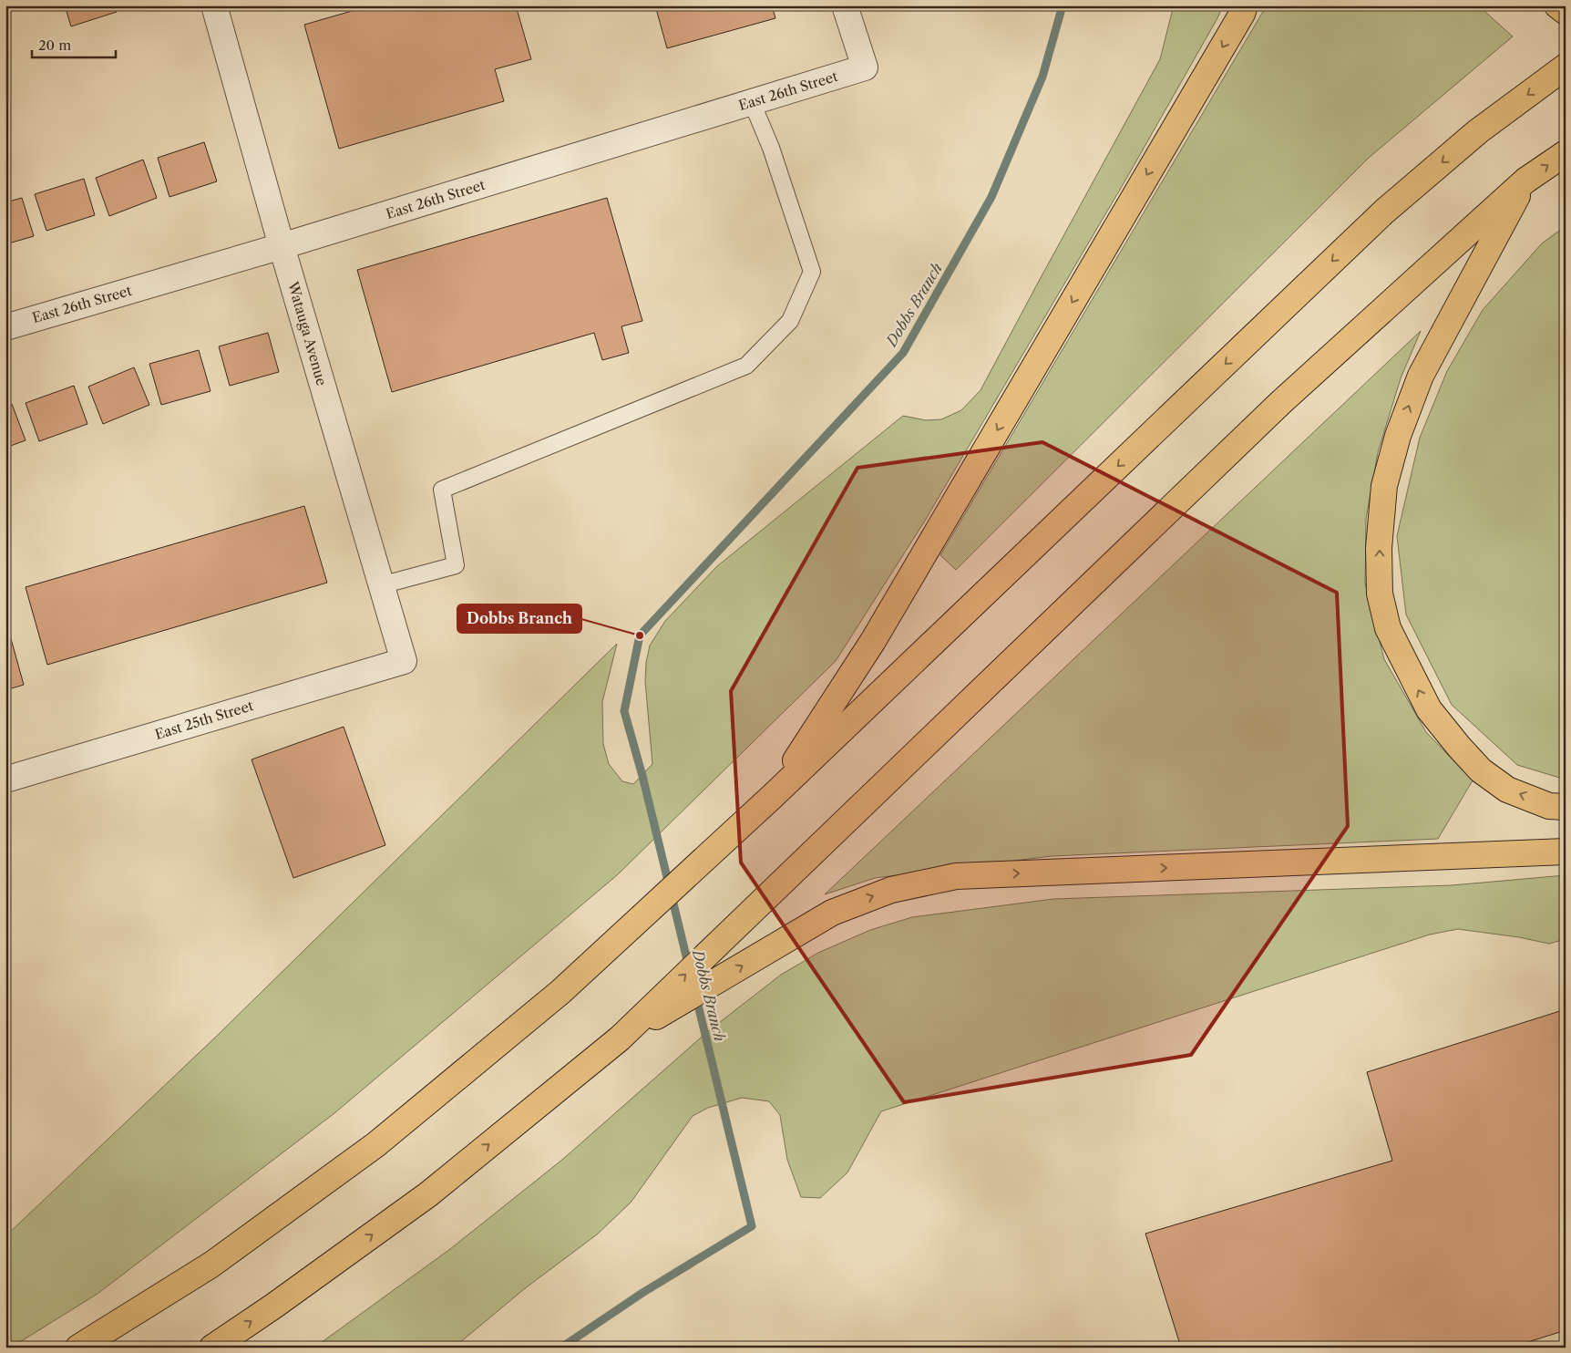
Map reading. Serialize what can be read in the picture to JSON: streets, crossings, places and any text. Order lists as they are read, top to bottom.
{
  "streets": {
    "street": ["East 26th Street", "Watauga Avenue", "East 25th Street"]
  },
  "crossings": [
    ["East 26th Street", "Watauga Avenue"],
    ["Watauga Avenue", "East 25th Street"]
  ],
  "water": ["Dobbs Branch"],
  "places": ["Dobbs Branch"],
  "scale_bar": "20 m"
}
